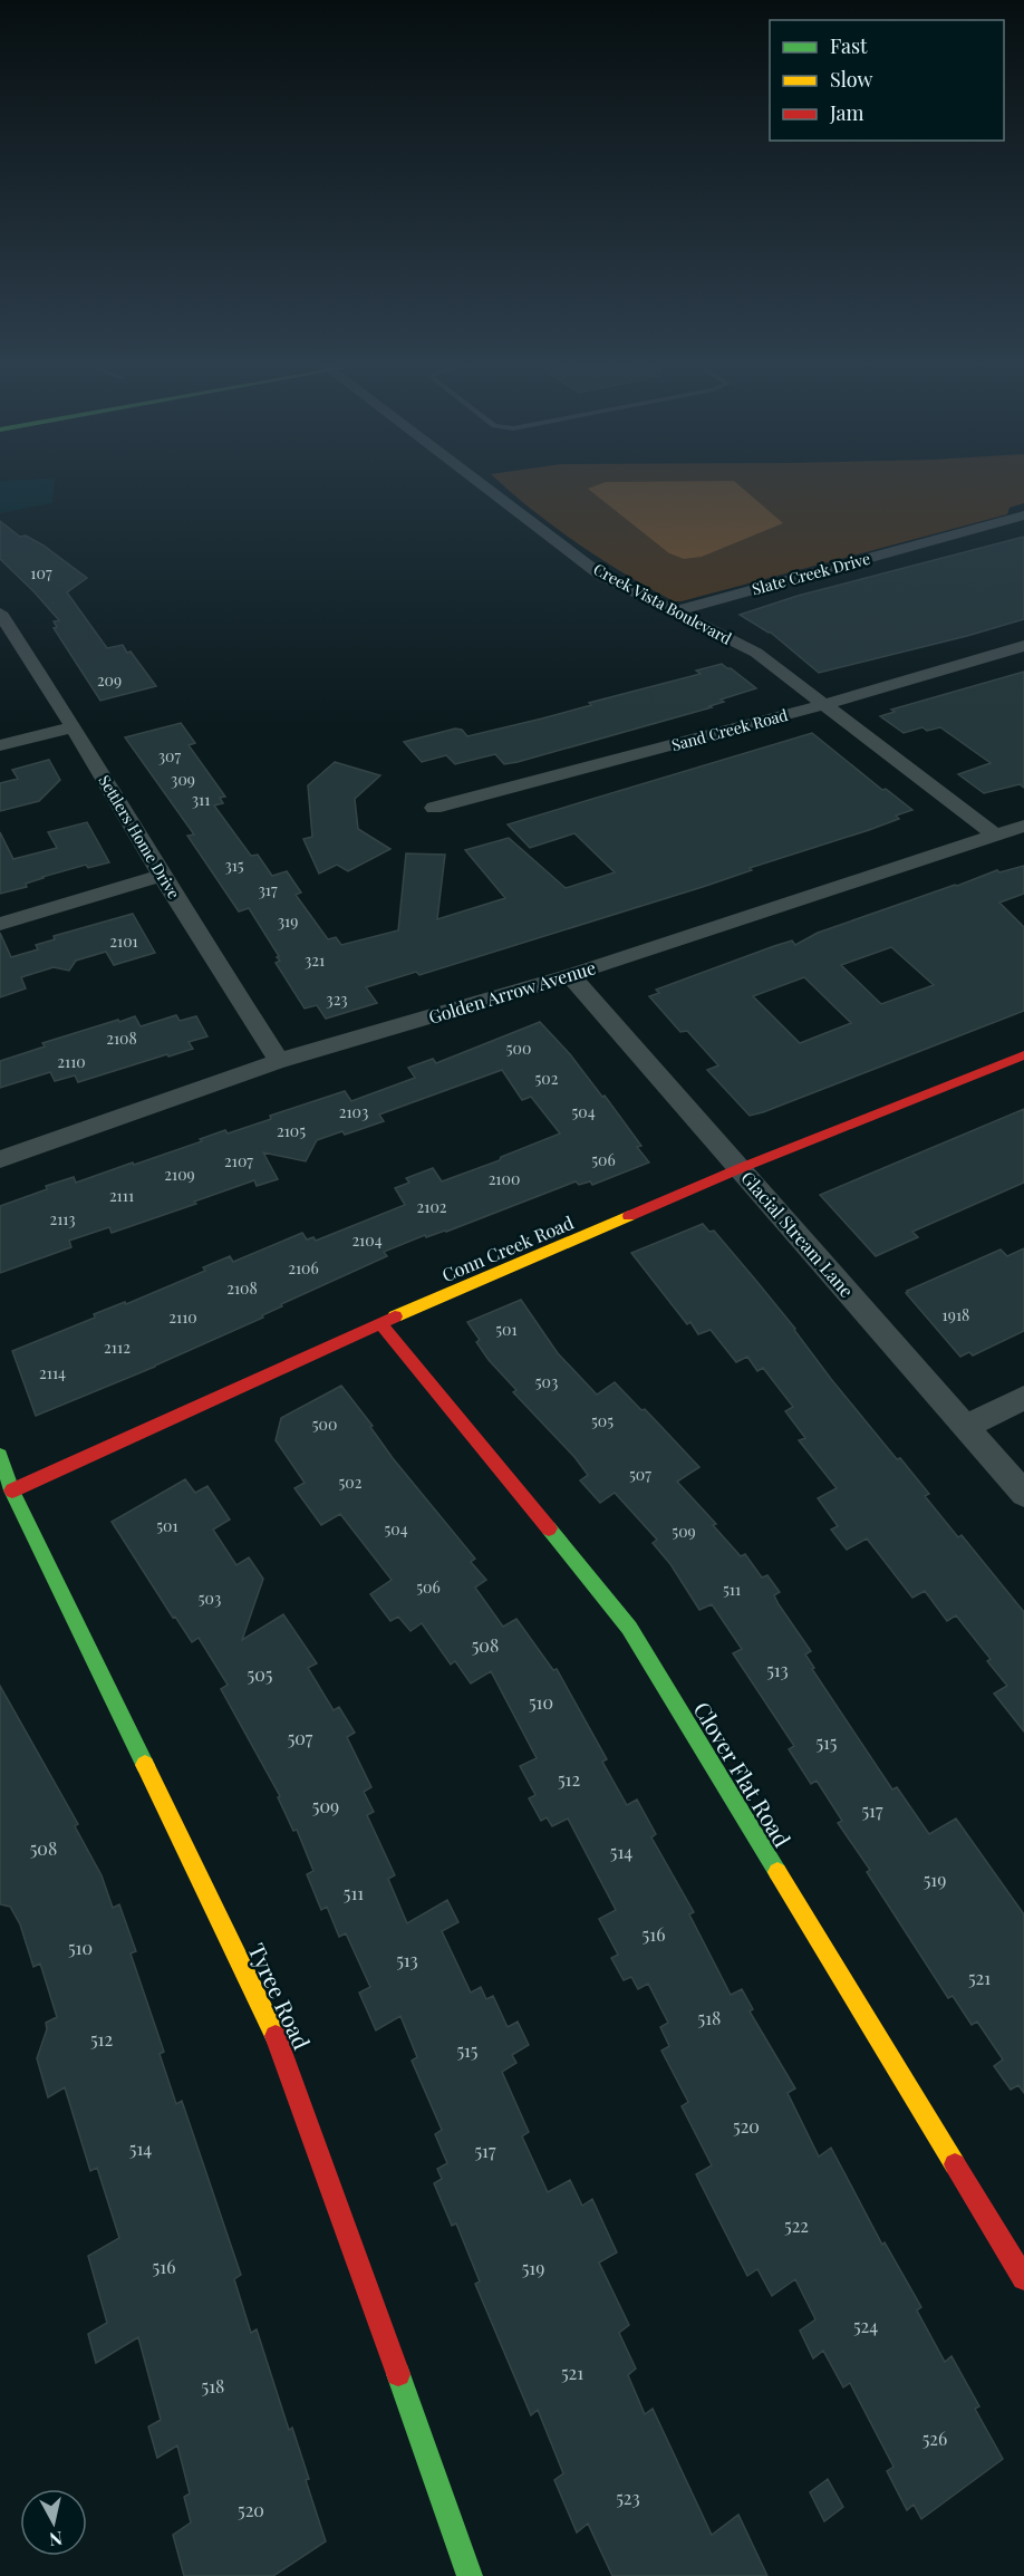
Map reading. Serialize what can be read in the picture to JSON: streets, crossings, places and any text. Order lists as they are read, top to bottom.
{
  "streets": {
    "street": [
      "Slate Creek Drive",
      "Creek Vista Boulevard",
      "Sand Creek Road",
      "Settlers Home Drive",
      "Golden Arrow Avenue",
      "Glacial Stream Lane",
      "Conn Creek Road",
      "Clover Flat Road",
      "Tyree Road"
    ]
  },
  "crossings": [
    ["Slate Creek Drive", "Creek Vista Boulevard"],
    ["Creek Vista Boulevard", "Sand Creek Road"],
    ["Creek Vista Boulevard", "Golden Arrow Avenue"],
    ["Settlers Home Drive", "Golden Arrow Avenue"],
    ["Golden Arrow Avenue", "Glacial Stream Lane"],
    ["Glacial Stream Lane", "Conn Creek Road"],
    ["Conn Creek Road", "Clover Flat Road"],
    ["Conn Creek Road", "Tyree Road"]
  ],
  "house_numbers": [
    "107",
    "209",
    "307",
    "309",
    "311",
    "315",
    "317",
    "319",
    "2101",
    "321",
    "323",
    "2108",
    "500",
    "2110",
    "502",
    "2103",
    "504",
    "2105",
    "506",
    "2107",
    "2109",
    "2100",
    "2111",
    "2102",
    "2113",
    "2104",
    "2106",
    "2108",
    "1918",
    "2110",
    "501",
    "2112",
    "2114",
    "503",
    "505",
    "500",
    "507",
    "502",
    "501",
    "504",
    "509",
    "506",
    "511",
    "503",
    "508",
    "513",
    "505",
    "510",
    "507",
    "515",
    "512",
    "509",
    "517",
    "508",
    "514",
    "519",
    "511",
    "516",
    "510",
    "513",
    "521",
    "518",
    "512",
    "515",
    "520",
    "514",
    "517",
    "522",
    "516",
    "519",
    "524",
    "521",
    "518",
    "526",
    "523",
    "520"
  ],
  "legend": ["Fast", "Slow", "Jam"],
  "north": "bottom"
}
